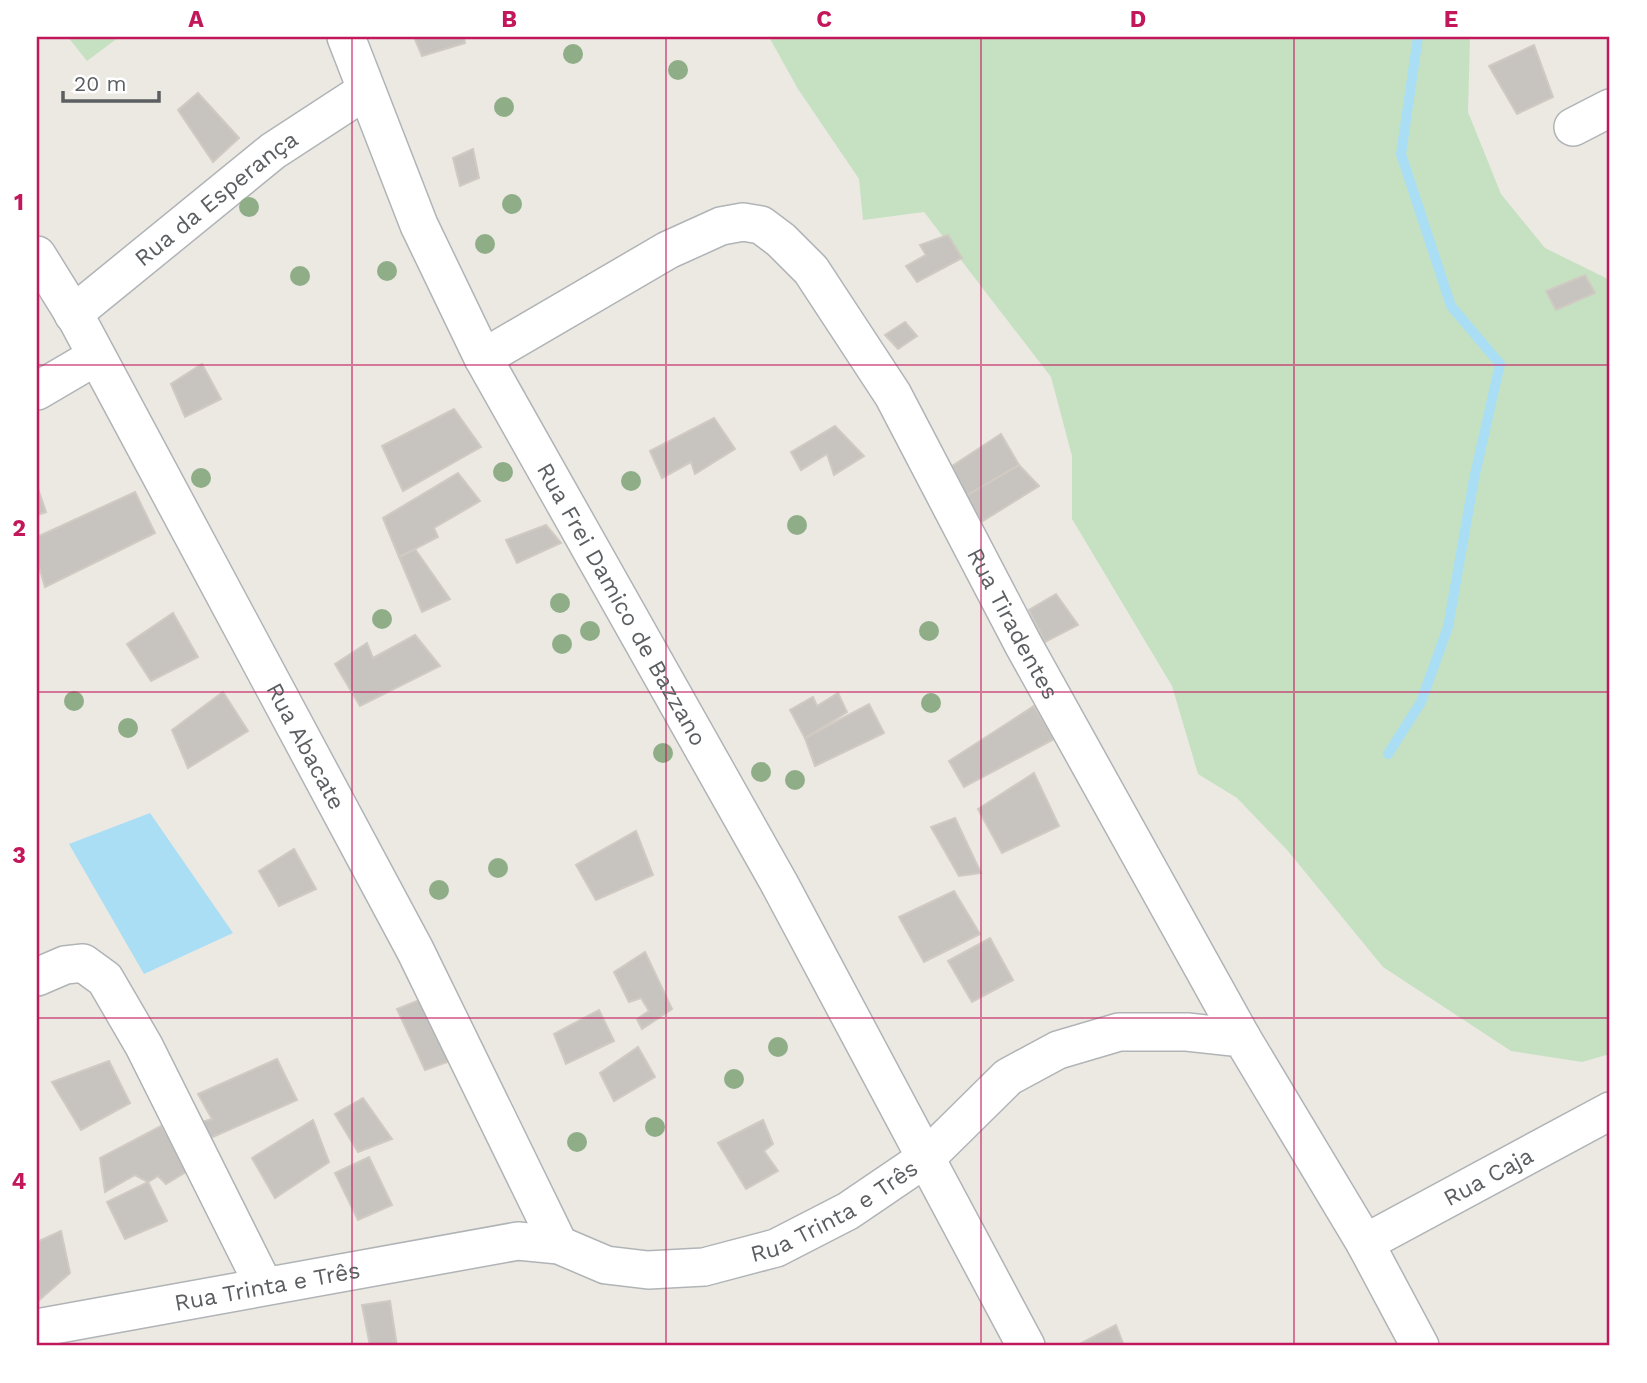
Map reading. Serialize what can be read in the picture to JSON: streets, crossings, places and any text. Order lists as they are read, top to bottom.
{
  "streets": {
    "street": [
      "Rua da Esperança",
      "Rua Frei Damico de Bazzano",
      "Rua Tiradentes",
      "Rua Abacate",
      "Rua Caja",
      "Rua Trinta e Três"
    ]
  },
  "crossings": [
    ["Rua da Esperança", "Rua Frei Damico de Bazzano"],
    ["Rua da Esperança", "Rua Abacate"],
    ["Rua Frei Damico de Bazzano", "Rua Tiradentes"],
    ["Rua Frei Damico de Bazzano", "Rua Trinta e Três"],
    ["Rua Tiradentes", "Rua Trinta e Três"],
    ["Rua Abacate", "Rua Trinta e Três"]
  ],
  "scale_bar": "20 m",
  "grid": {
    "columns": [
      "A",
      "B",
      "C",
      "D",
      "E"
    ],
    "rows": [
      "1",
      "2",
      "3",
      "4"
    ]
  }
}
